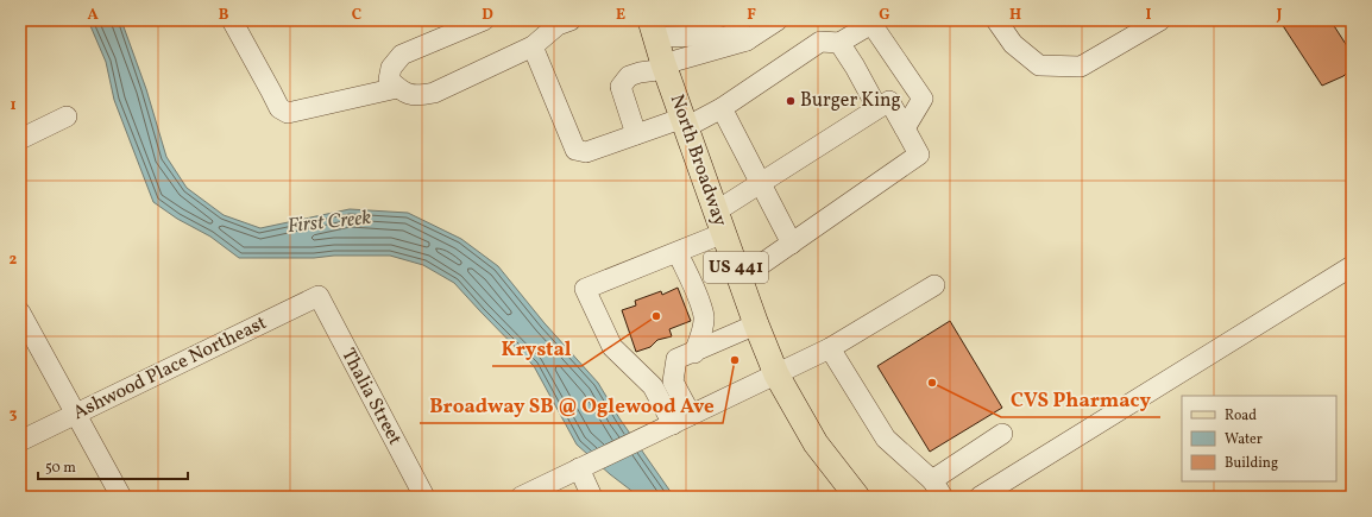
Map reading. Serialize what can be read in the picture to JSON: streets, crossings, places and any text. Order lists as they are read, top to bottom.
{
  "streets": {
    "main road": ["North Broadway", "US 441"],
    "street": ["Ashwood Place Northeast", "Thalia Street"]
  },
  "crossings": [
    ["Ashwood Place Northeast", "Thalia Street"]
  ],
  "water": ["First Creek"],
  "places": [
    "Burger King",
    "Krystal",
    "Broadway SB @ Oglewood Ave",
    "CVS Pharmacy"
  ],
  "legend": ["Road", "Water", "Building"],
  "scale_bar": "50 m",
  "grid": {
    "columns": [
      "A",
      "B",
      "C",
      "D",
      "E",
      "F",
      "G",
      "H",
      "I",
      "J"
    ],
    "rows": ["1", "2", "3"]
  }
}
